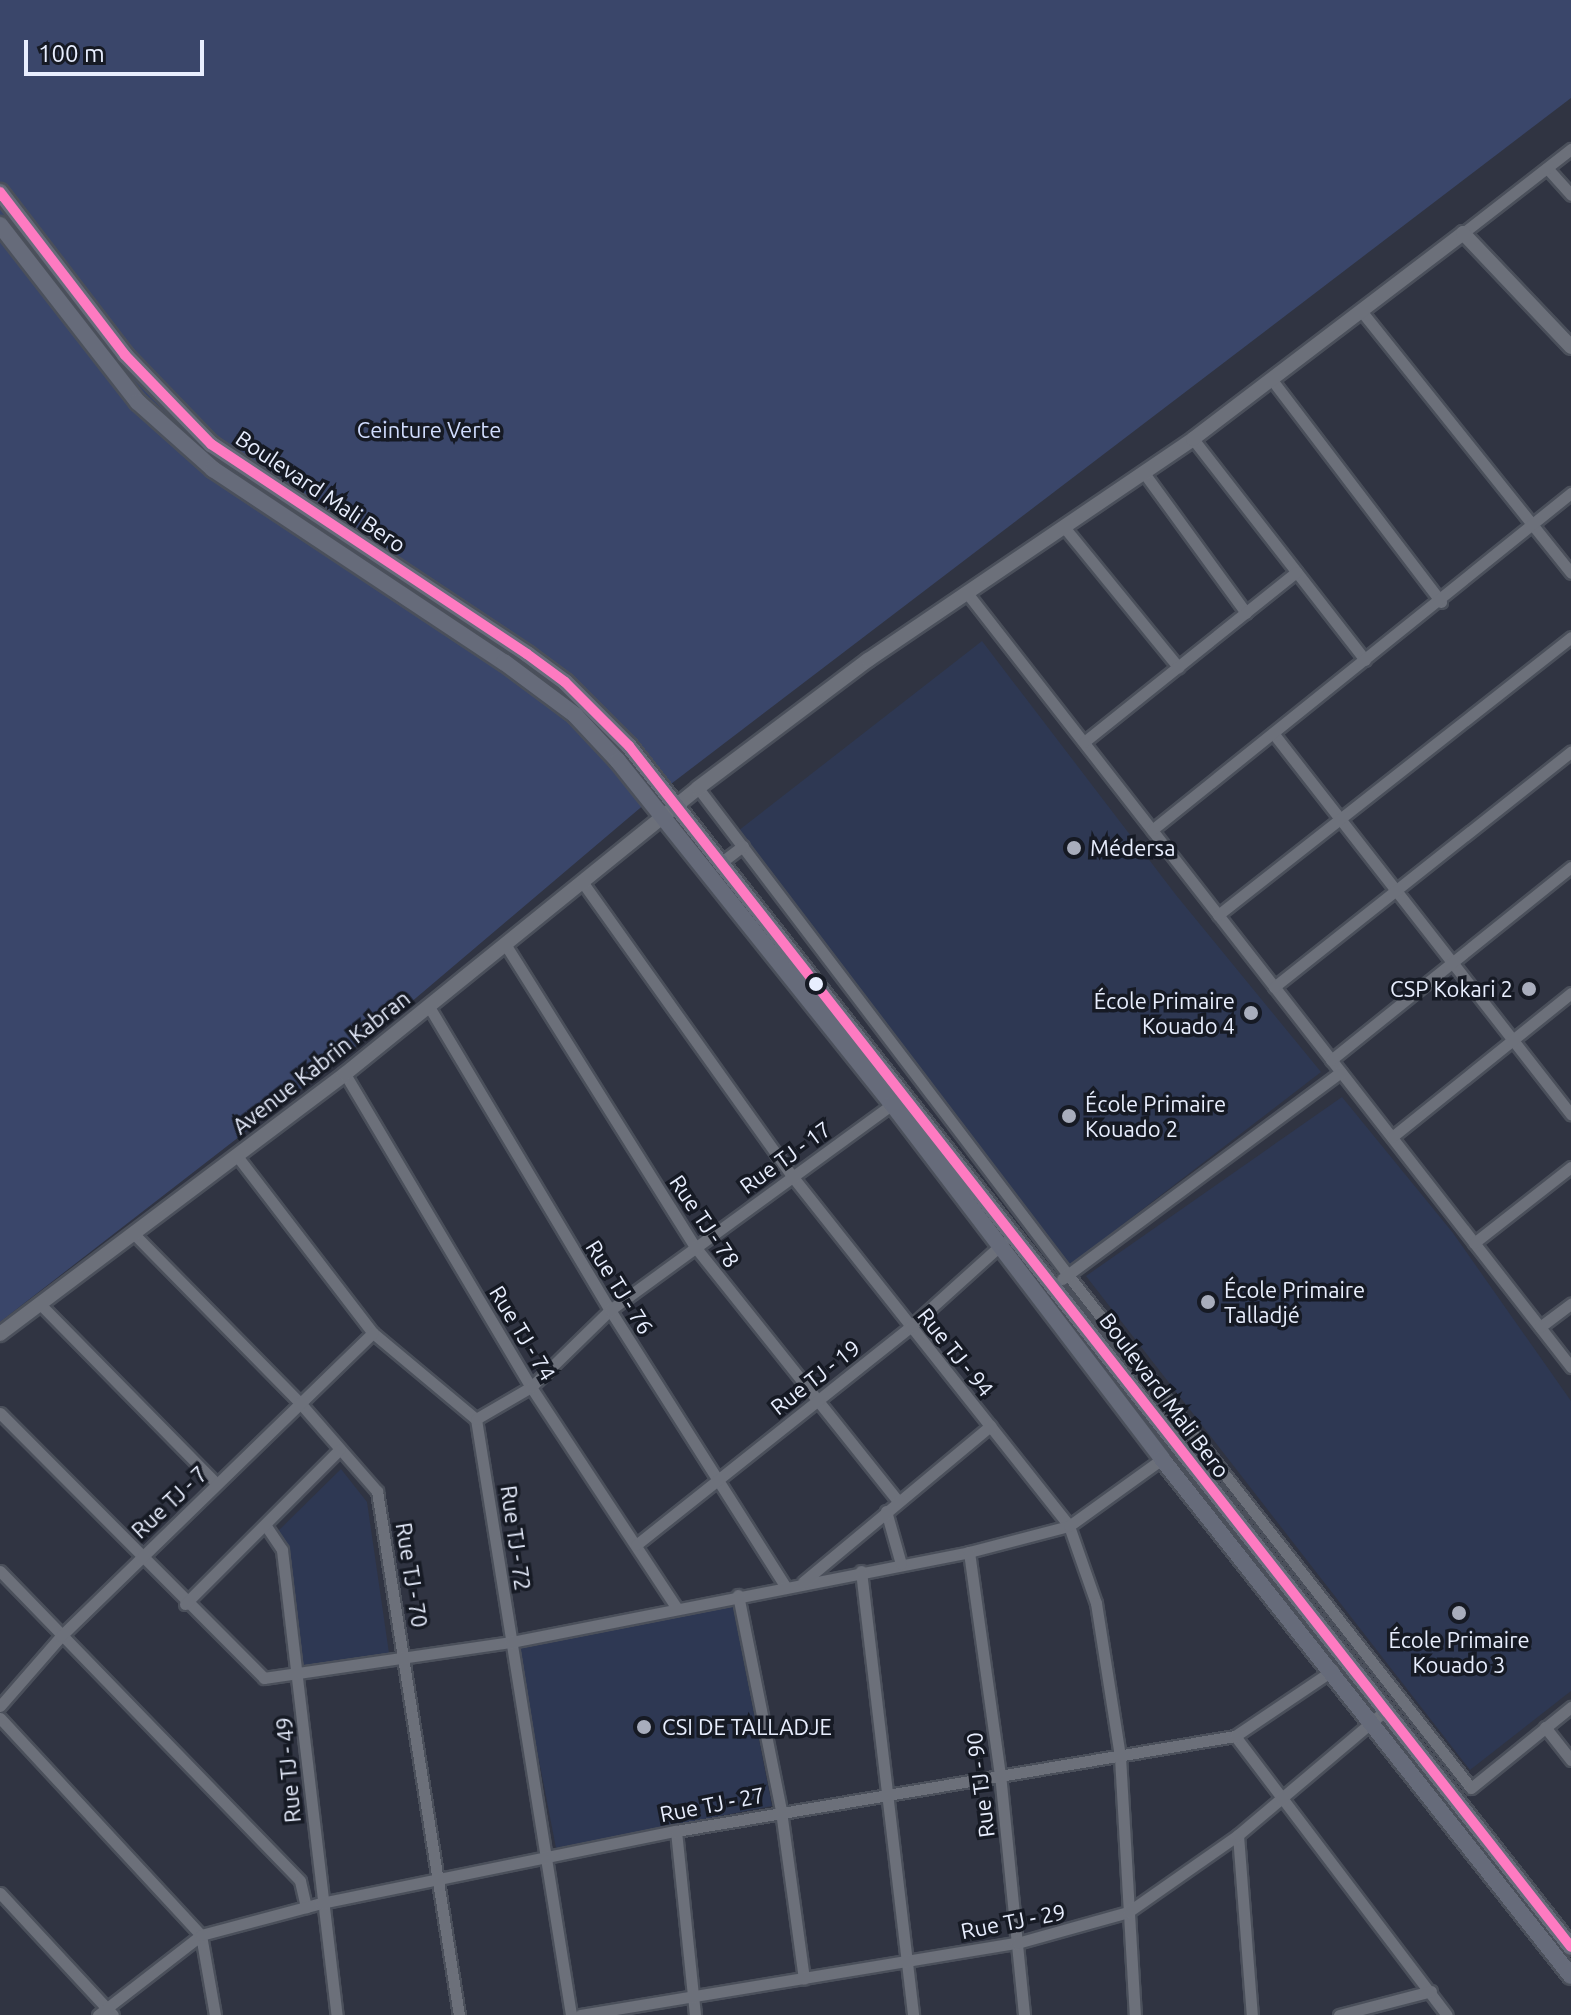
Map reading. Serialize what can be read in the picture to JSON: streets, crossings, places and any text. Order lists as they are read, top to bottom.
{
  "streets": {
    "main road": ["Boulevard Mali Bero"],
    "street": [
      "Avenue Kabrin Kabran",
      "Rue TJ - 17",
      "Rue TJ - 78",
      "Rue TJ - 76",
      "Rue TJ - 74",
      "Rue TJ - 94",
      "Rue TJ - 19",
      "Rue TJ - 7",
      "Rue TJ - 72",
      "Rue TJ - 70",
      "Rue TJ - 49",
      "Rue TJ - 90",
      "Rue TJ - 27",
      "Rue TJ - 29"
    ]
  },
  "crossings": [
    ["Boulevard Mali Bero", "Avenue Kabrin Kabran"],
    ["Boulevard Mali Bero", "Rue TJ - 17"],
    ["Boulevard Mali Bero", "Rue TJ - 19"],
    ["Boulevard Mali Bero", "Rue TJ - 27"],
    ["Boulevard Mali Bero", "Rue TJ - 29"],
    ["Avenue Kabrin Kabran", "Rue TJ - 78"],
    ["Avenue Kabrin Kabran", "Rue TJ - 76"],
    ["Avenue Kabrin Kabran", "Rue TJ - 74"],
    ["Avenue Kabrin Kabran", "Rue TJ - 94"],
    ["Avenue Kabrin Kabran", "Rue TJ - 70"],
    ["Rue TJ - 17", "Rue TJ - 78"],
    ["Rue TJ - 17", "Rue TJ - 76"],
    ["Rue TJ - 17", "Rue TJ - 74"],
    ["Rue TJ - 17", "Rue TJ - 94"],
    ["Rue TJ - 17", "Rue TJ - 72"],
    ["Rue TJ - 78", "Rue TJ - 19"],
    ["Rue TJ - 76", "Rue TJ - 19"],
    ["Rue TJ - 74", "Rue TJ - 19"],
    ["Rue TJ - 94", "Rue TJ - 19"],
    ["Rue TJ - 94", "Rue TJ - 27"],
    ["Rue TJ - 94", "Rue TJ - 29"],
    ["Rue TJ - 7", "Rue TJ - 70"],
    ["Rue TJ - 72", "Rue TJ - 27"],
    ["Rue TJ - 70", "Rue TJ - 27"],
    ["Rue TJ - 49", "Rue TJ - 27"],
    ["Rue TJ - 90", "Rue TJ - 27"],
    ["Rue TJ - 90", "Rue TJ - 29"]
  ],
  "parks": ["Ceinture Verte"],
  "places": [
    "Médersa",
    "CSP Kokari 2",
    "École Primaire Kouado 4",
    "École Primaire Kouado 2",
    "École Primaire Talladjé",
    "École Primaire Kouado 3",
    "CSI DE TALLADJE"
  ],
  "lines": ["transit line 3"],
  "scale_bar": "100 m"
}
